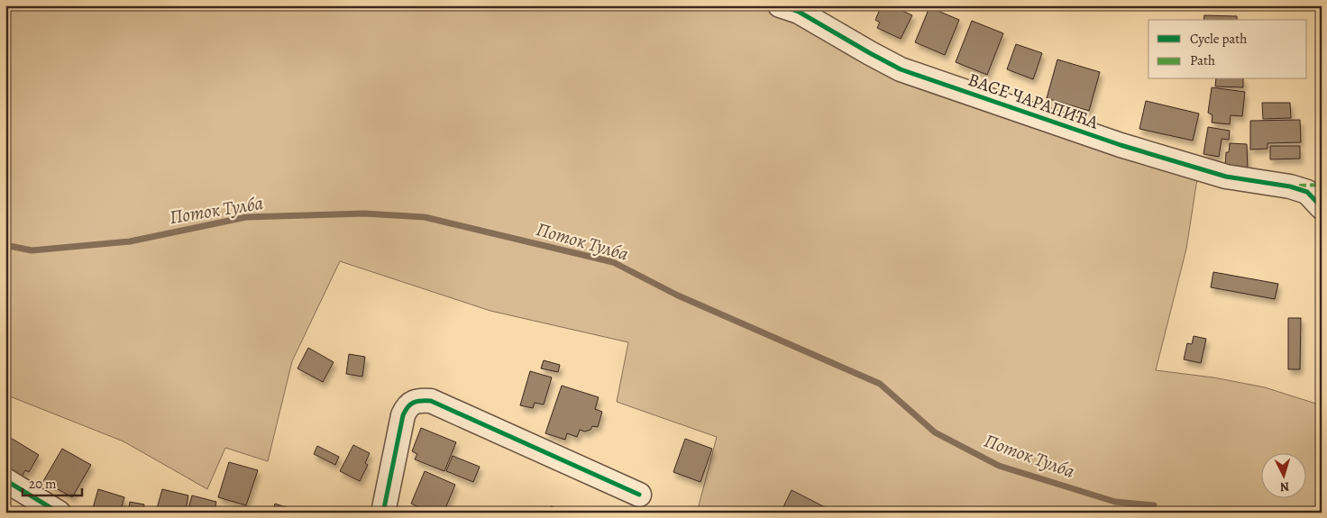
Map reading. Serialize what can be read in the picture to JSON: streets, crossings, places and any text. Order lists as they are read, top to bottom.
{
  "streets": {
    "street": ["ВАСЕ ЧАРАПИЋА"]
  },
  "water": ["Поток Тулба"],
  "legend": ["Cycle path", "Path"],
  "scale_bar": "20 m",
  "north": "bottom"
}
